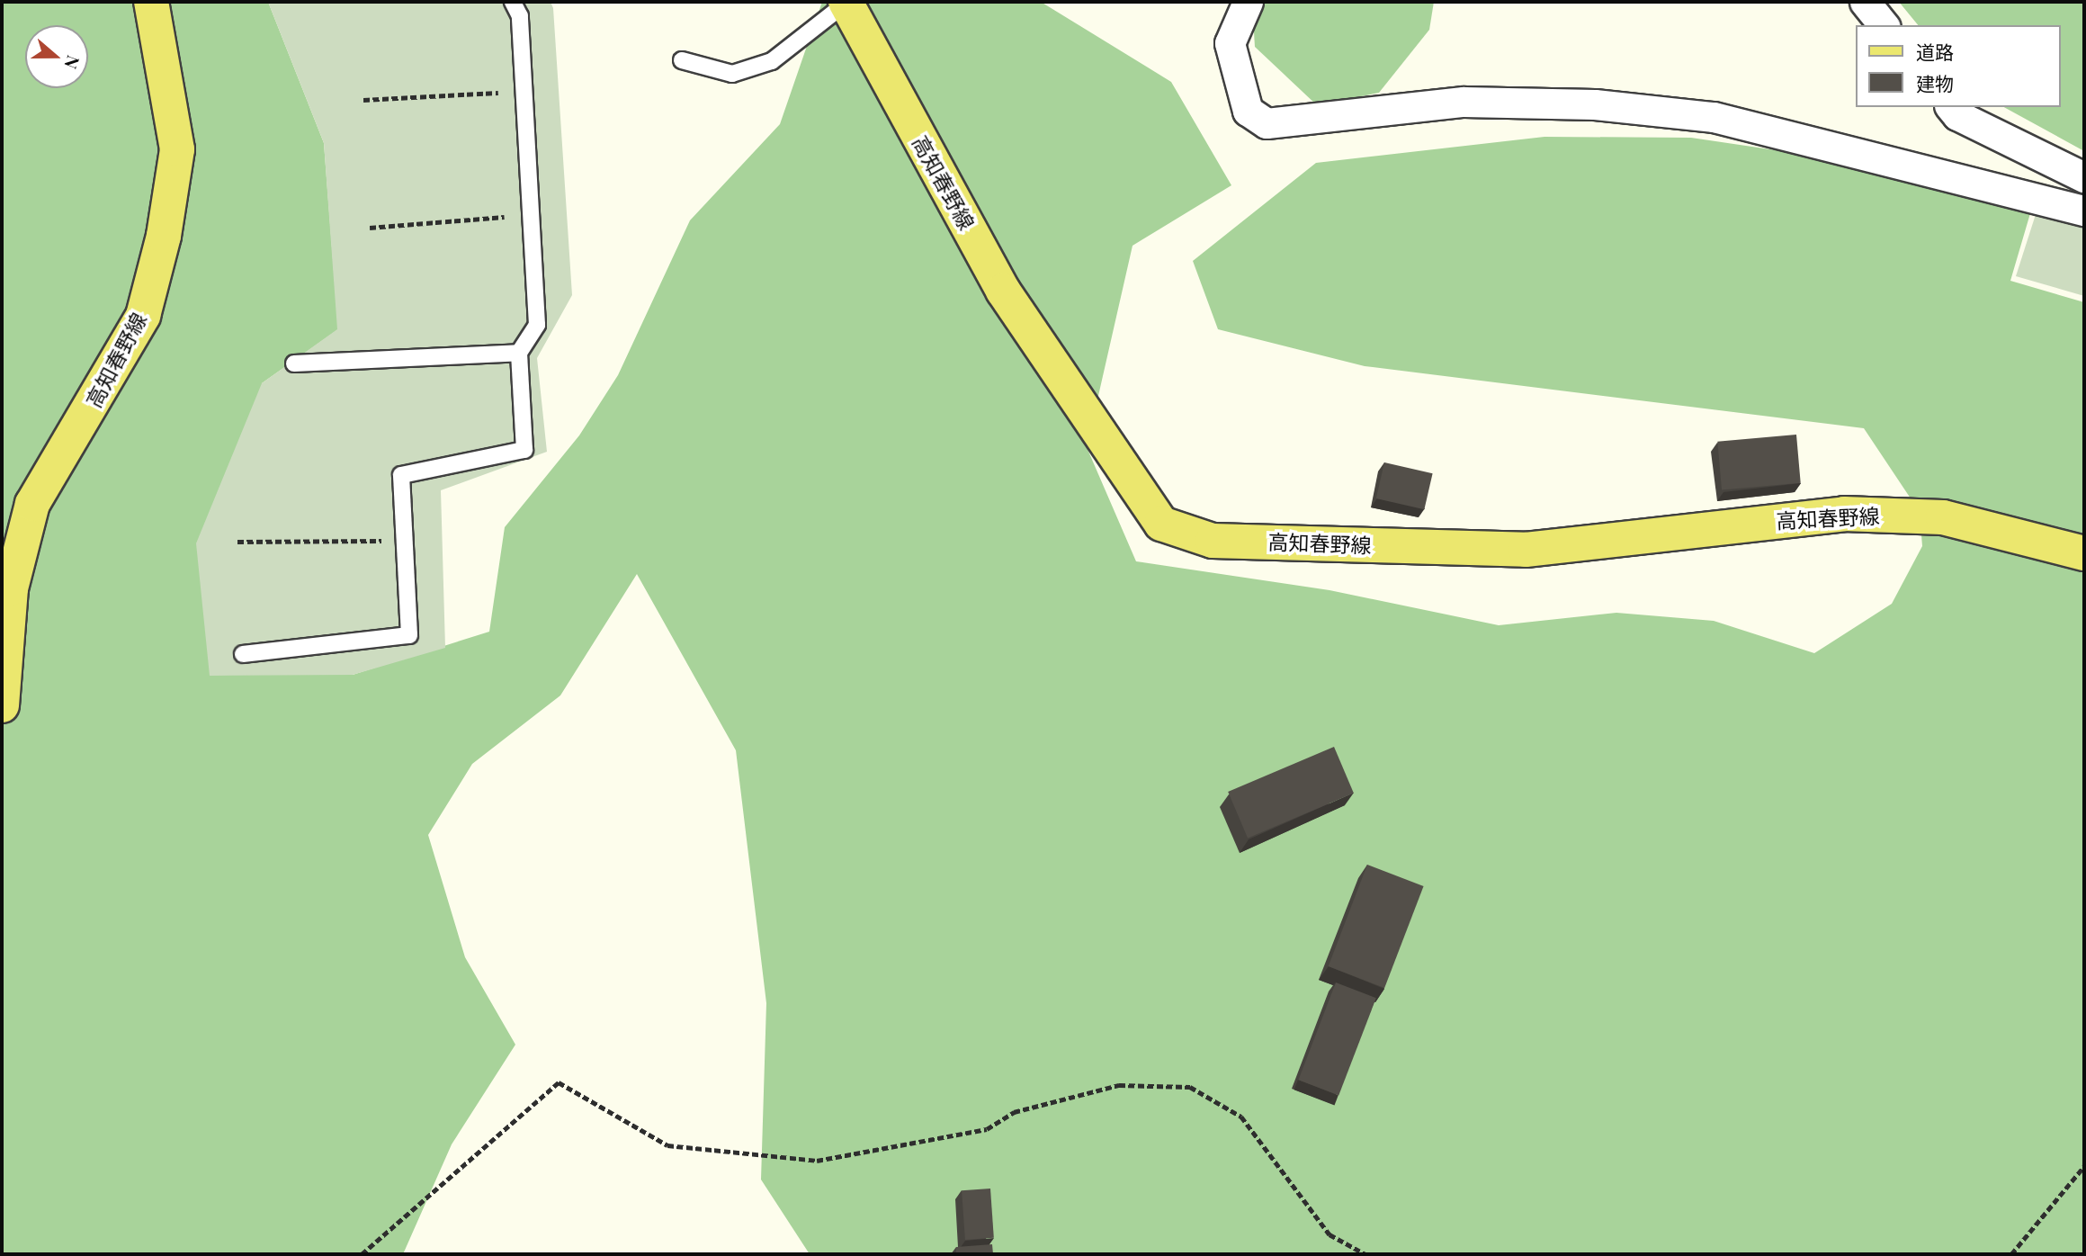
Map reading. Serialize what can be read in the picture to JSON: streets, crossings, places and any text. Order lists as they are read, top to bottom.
{
  "streets": {
    "main road": ["高知春野線"]
  },
  "legend": ["道路", "建物"],
  "north": "right"
}
